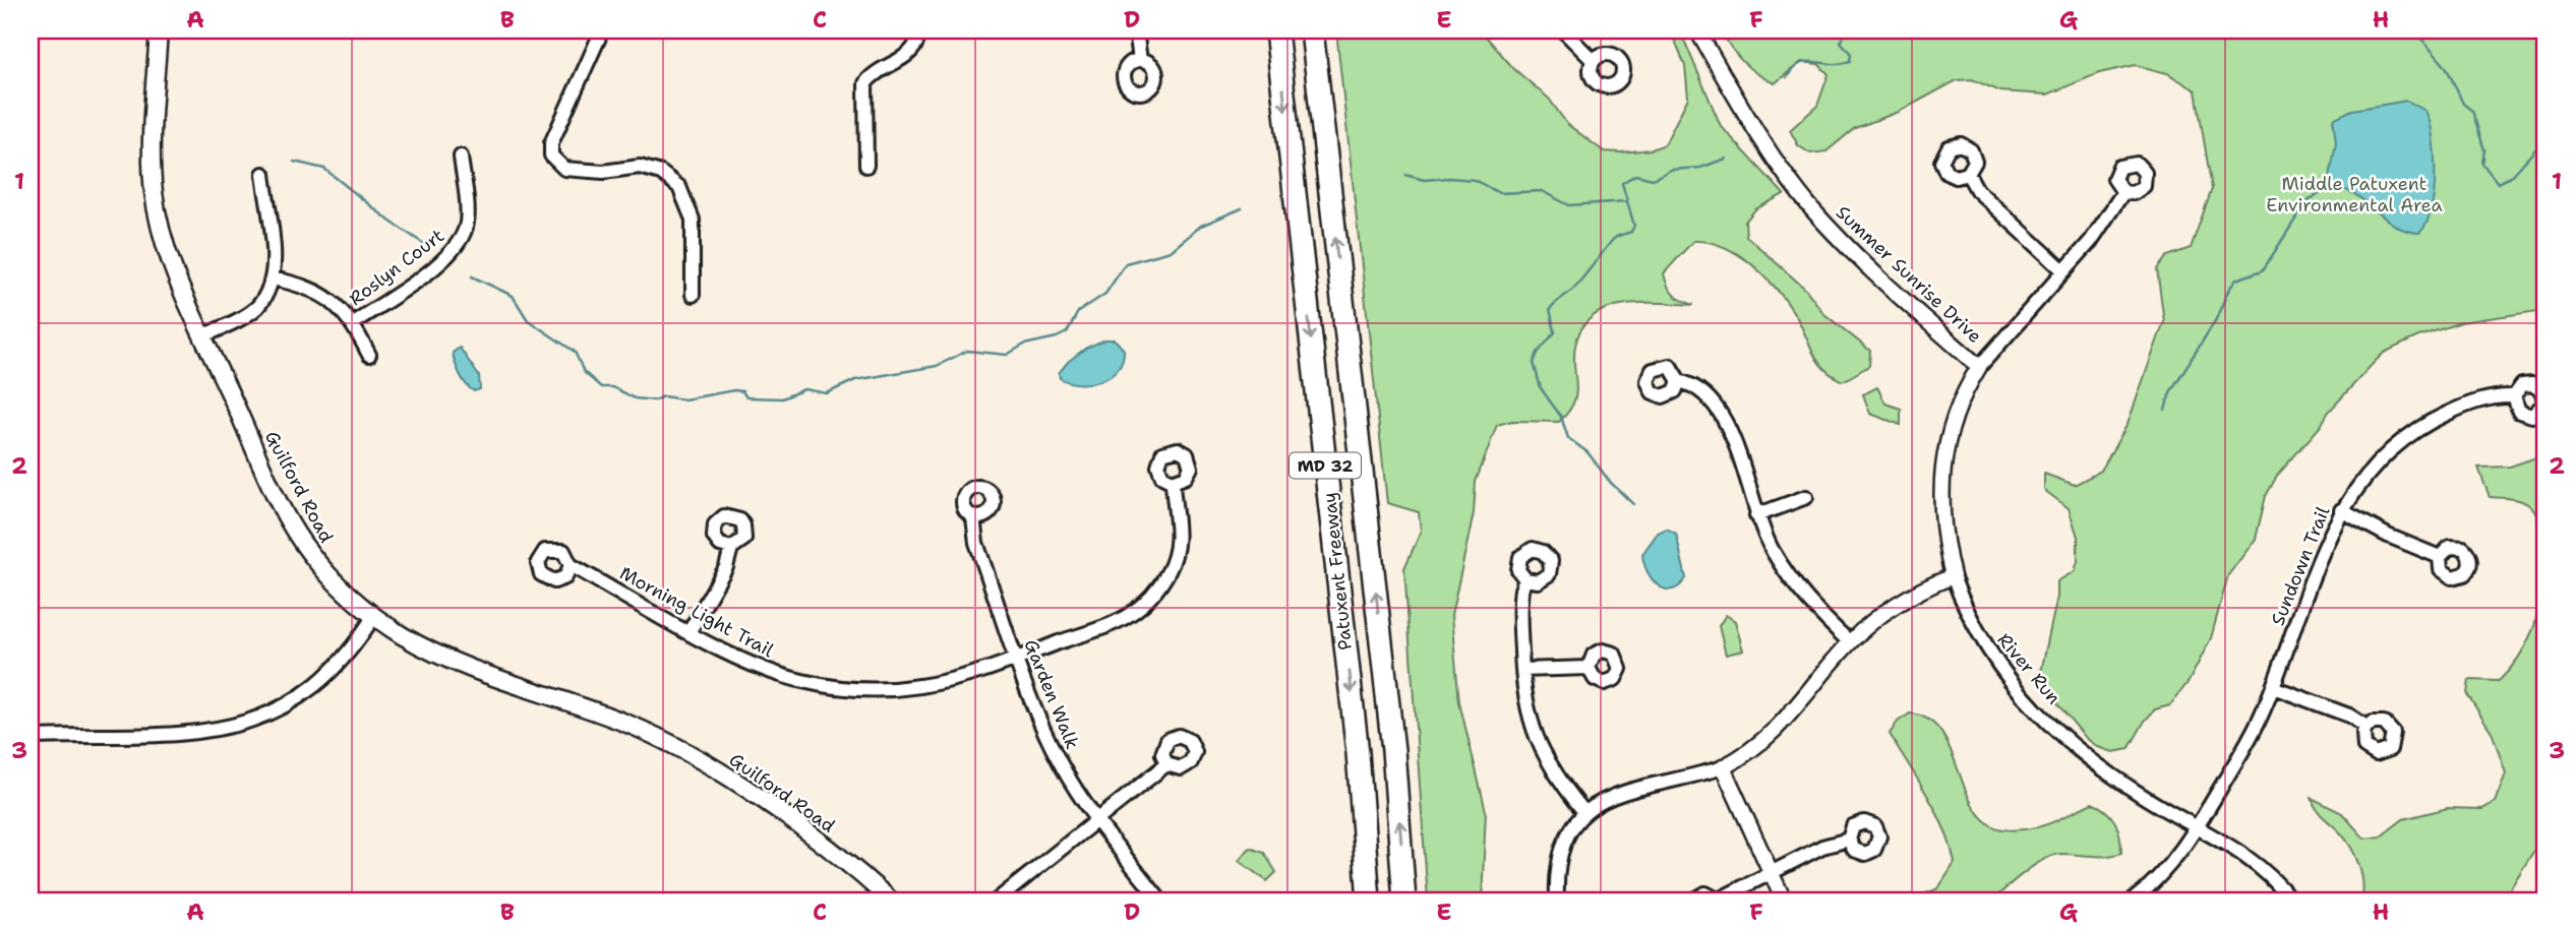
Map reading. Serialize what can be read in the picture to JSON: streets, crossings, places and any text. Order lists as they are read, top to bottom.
{
  "streets": {
    "highway": ["MD 32", "Patuxent Freeway"],
    "main road": ["Guilford Road"],
    "street": [
      "Roslyn Court",
      "Summer Sunrise Drive",
      "Sundown Trail",
      "Morning Light Trail",
      "River Run",
      "Garden Walk"
    ]
  },
  "crossings": [
    ["Summer Sunrise Drive", "River Run"],
    ["Sundown Trail", "River Run"],
    ["Morning Light Trail", "Garden Walk"]
  ],
  "parks": ["Middle Patuxent Environmental Area"],
  "grid": {
    "columns": [
      "A",
      "B",
      "C",
      "D",
      "E",
      "F",
      "G",
      "H"
    ],
    "rows": ["1", "2", "3"]
  }
}
